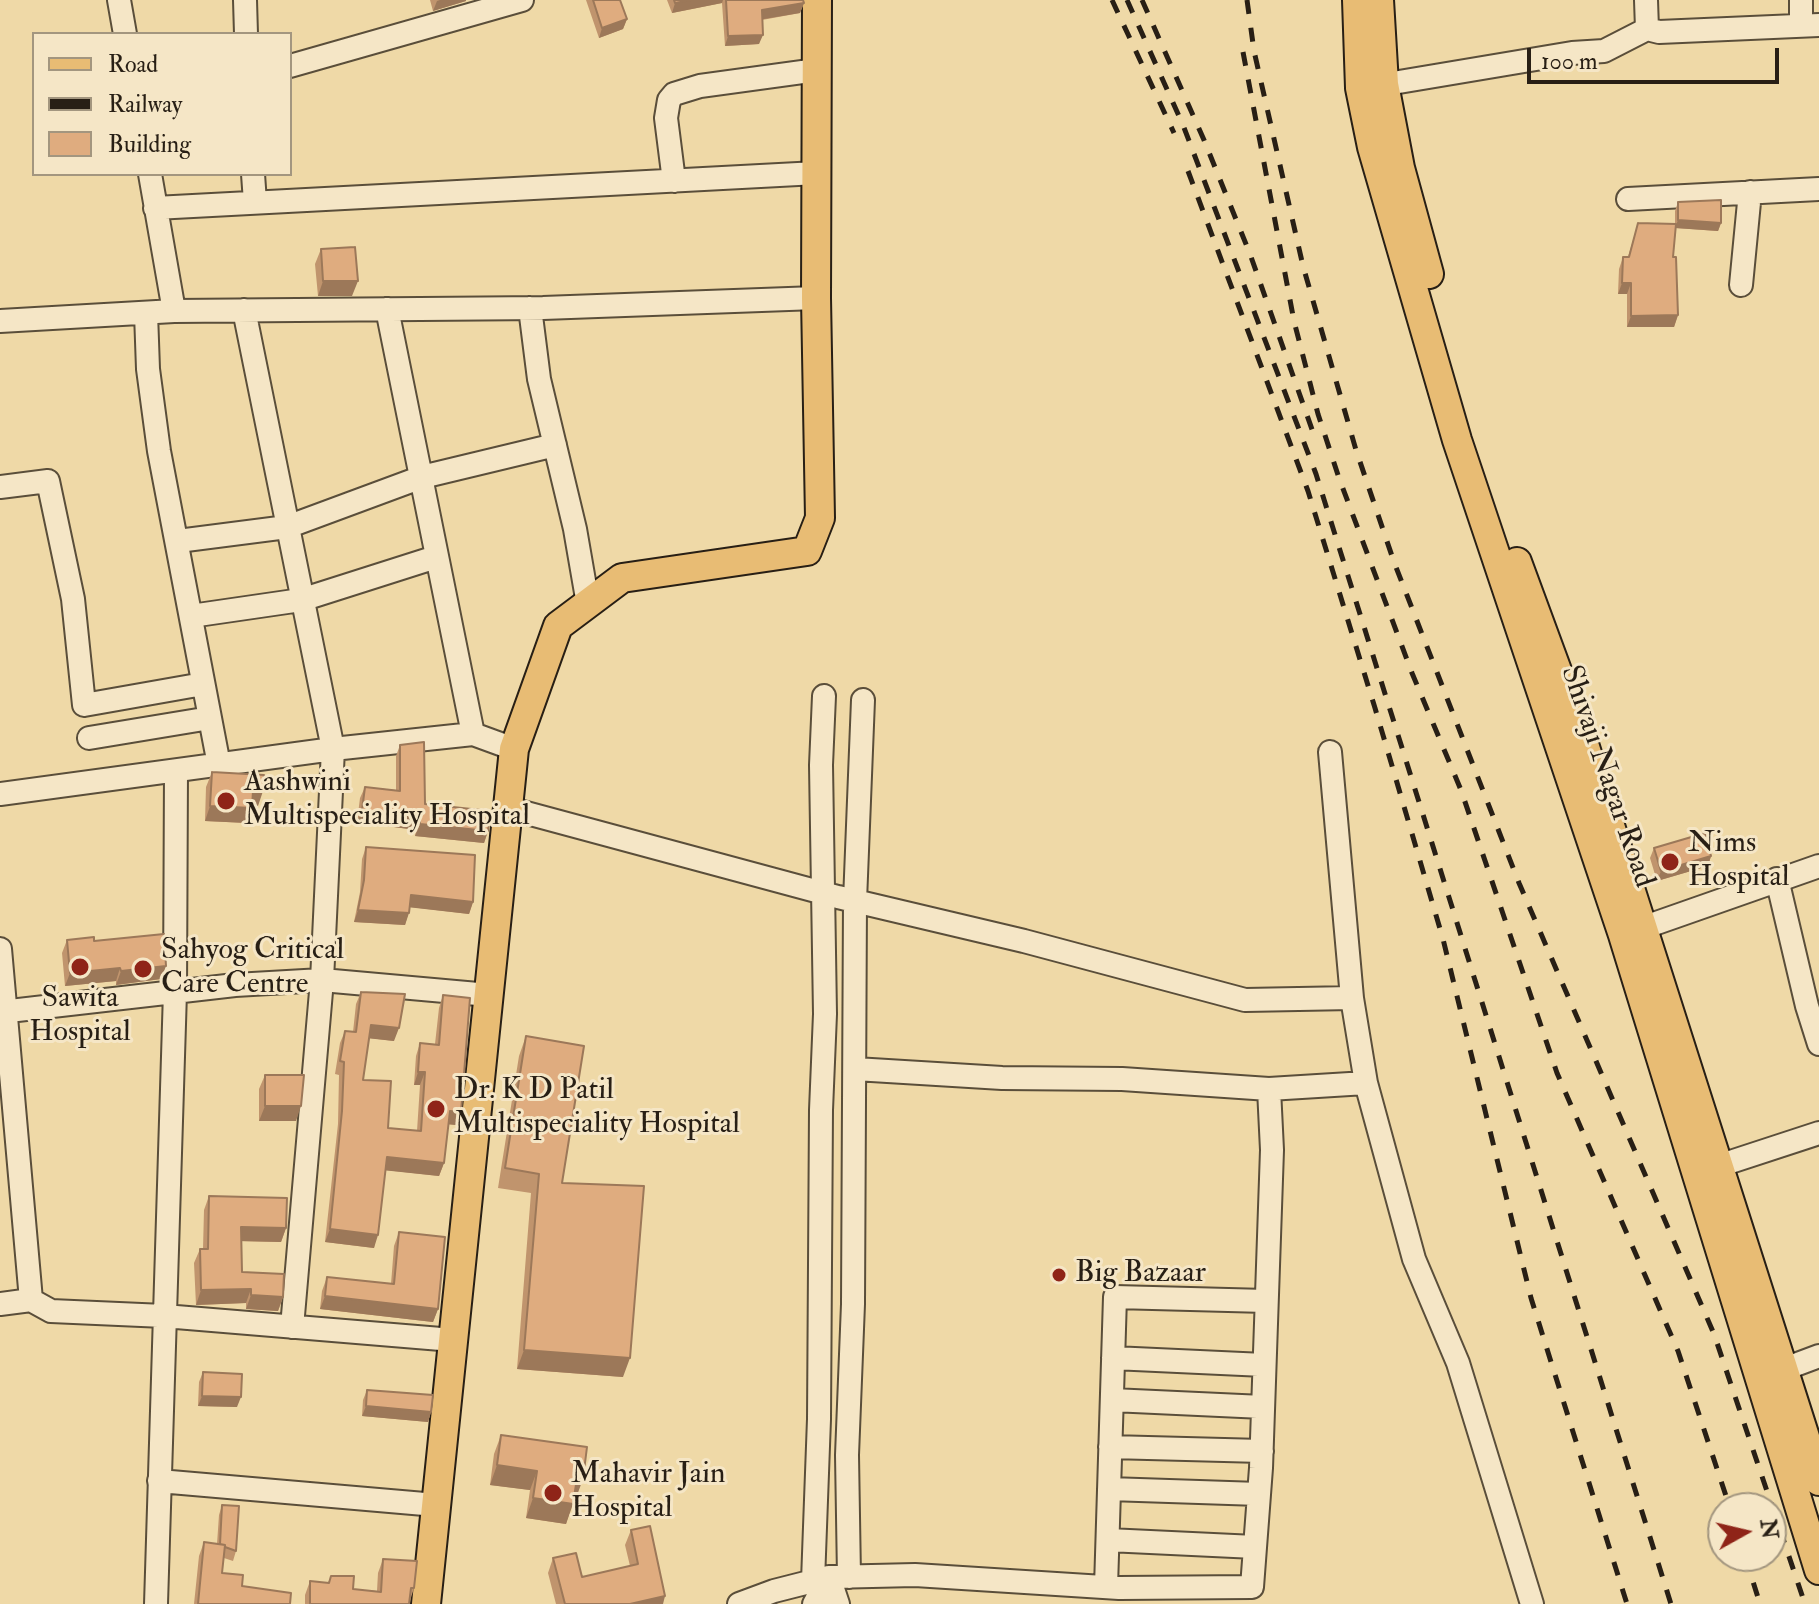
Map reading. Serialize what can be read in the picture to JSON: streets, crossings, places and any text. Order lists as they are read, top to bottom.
{
  "streets": {
    "main road": ["Shivaji Nagar Road"]
  },
  "places": [
    "Aashwini Multispeciality Hospital",
    "Nims Hospital",
    "Sawita Hospital",
    "Sahyog Critical Care Centre",
    "Dr. K D Patil Multispeciality Hospital",
    "Big Bazaar",
    "Mahavir Jain Hospital"
  ],
  "legend": ["Road", "Railway", "Building"],
  "scale_bar": "100 m",
  "north": "right"
}
